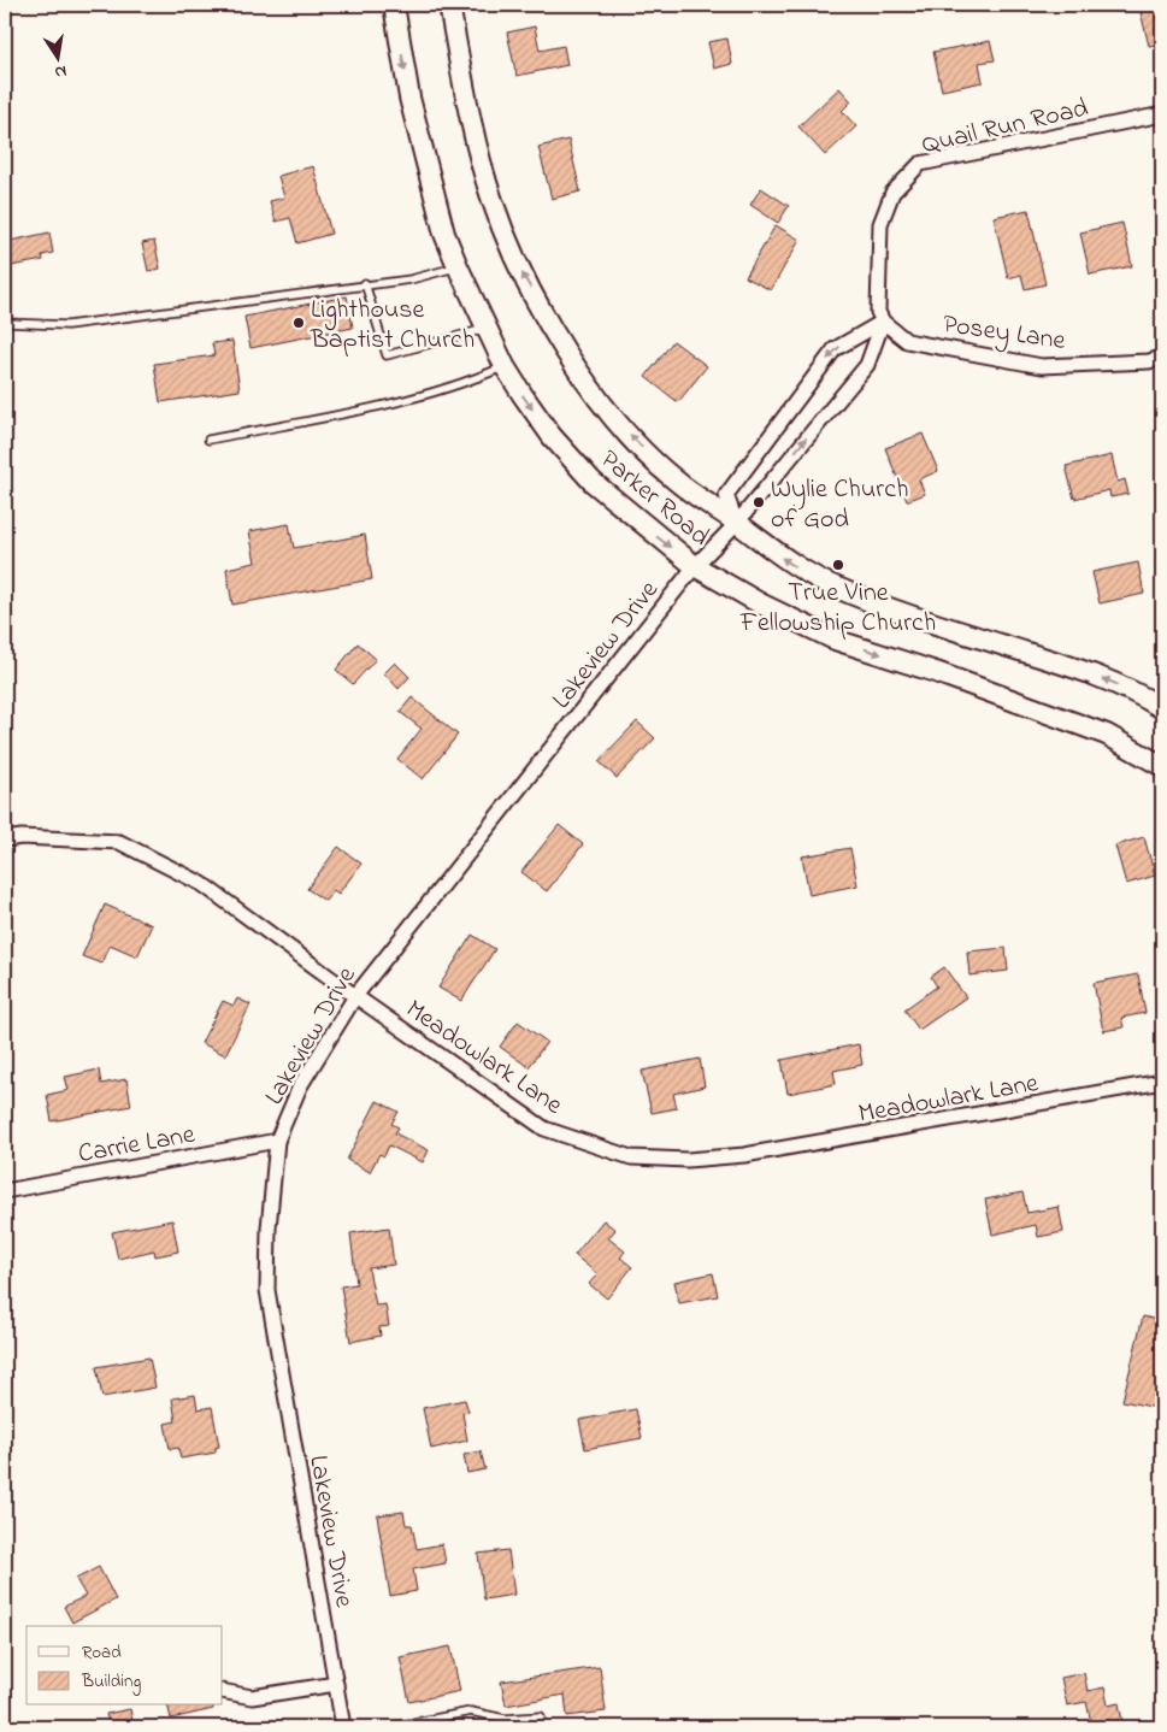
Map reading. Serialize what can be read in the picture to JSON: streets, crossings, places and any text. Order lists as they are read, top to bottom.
{
  "streets": {
    "main road": ["Parker Road"],
    "street": [
      "Quail Run Road",
      "Posey Lane",
      "Lakeview Drive",
      "Meadowlark Lane",
      "Carrie Lane"
    ]
  },
  "crossings": [
    ["Quail Run Road", "Posey Lane"],
    ["Parker Road", "Lakeview Drive"],
    ["Lakeview Drive", "Meadowlark Lane"],
    ["Lakeview Drive", "Carrie Lane"]
  ],
  "places": ["Lighthouse Baptist Church", "Wylie Church of God", "True Vine Fellowship Church"],
  "legend": ["Road", "Building"],
  "north": "bottom"
}
